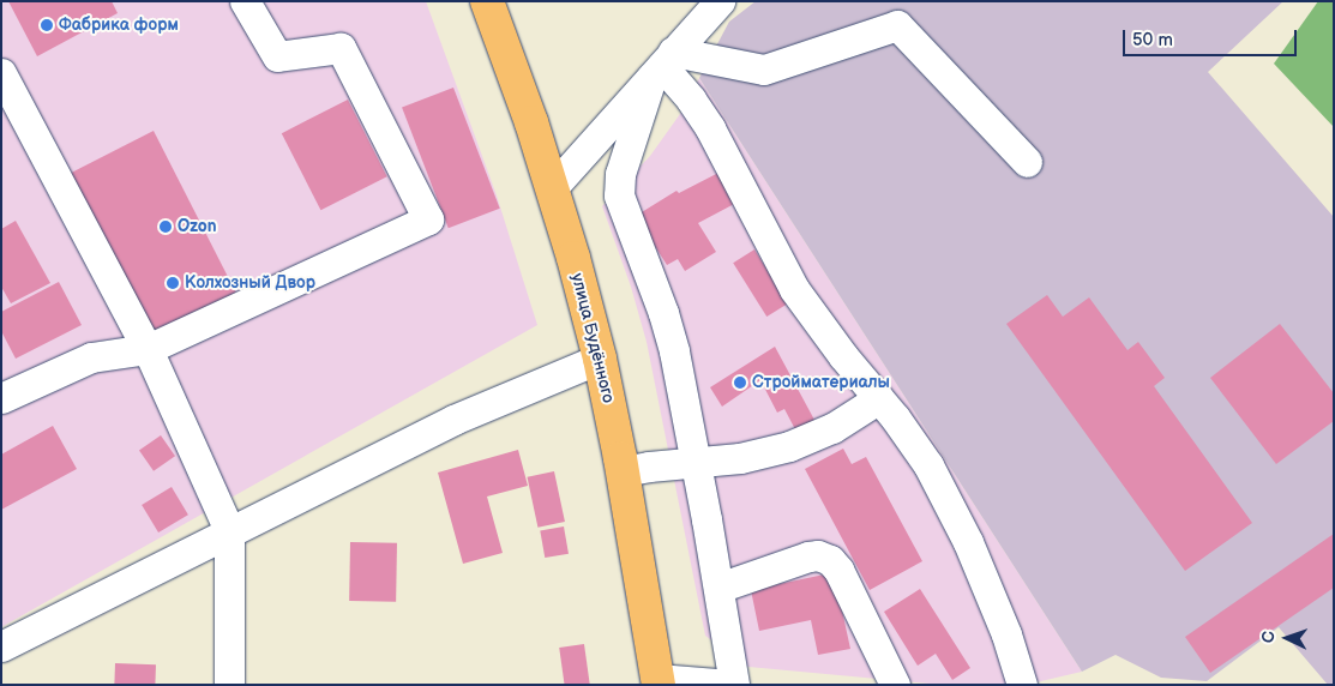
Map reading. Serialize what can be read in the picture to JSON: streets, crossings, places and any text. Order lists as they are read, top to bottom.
{
  "streets": {
    "main road": ["улица Будённого"]
  },
  "places": [
    "Фабрика форм",
    "Ozon",
    "Колхозный Двор",
    "Стройматериалы"
  ],
  "scale_bar": "50 m",
  "north": "left"
}
